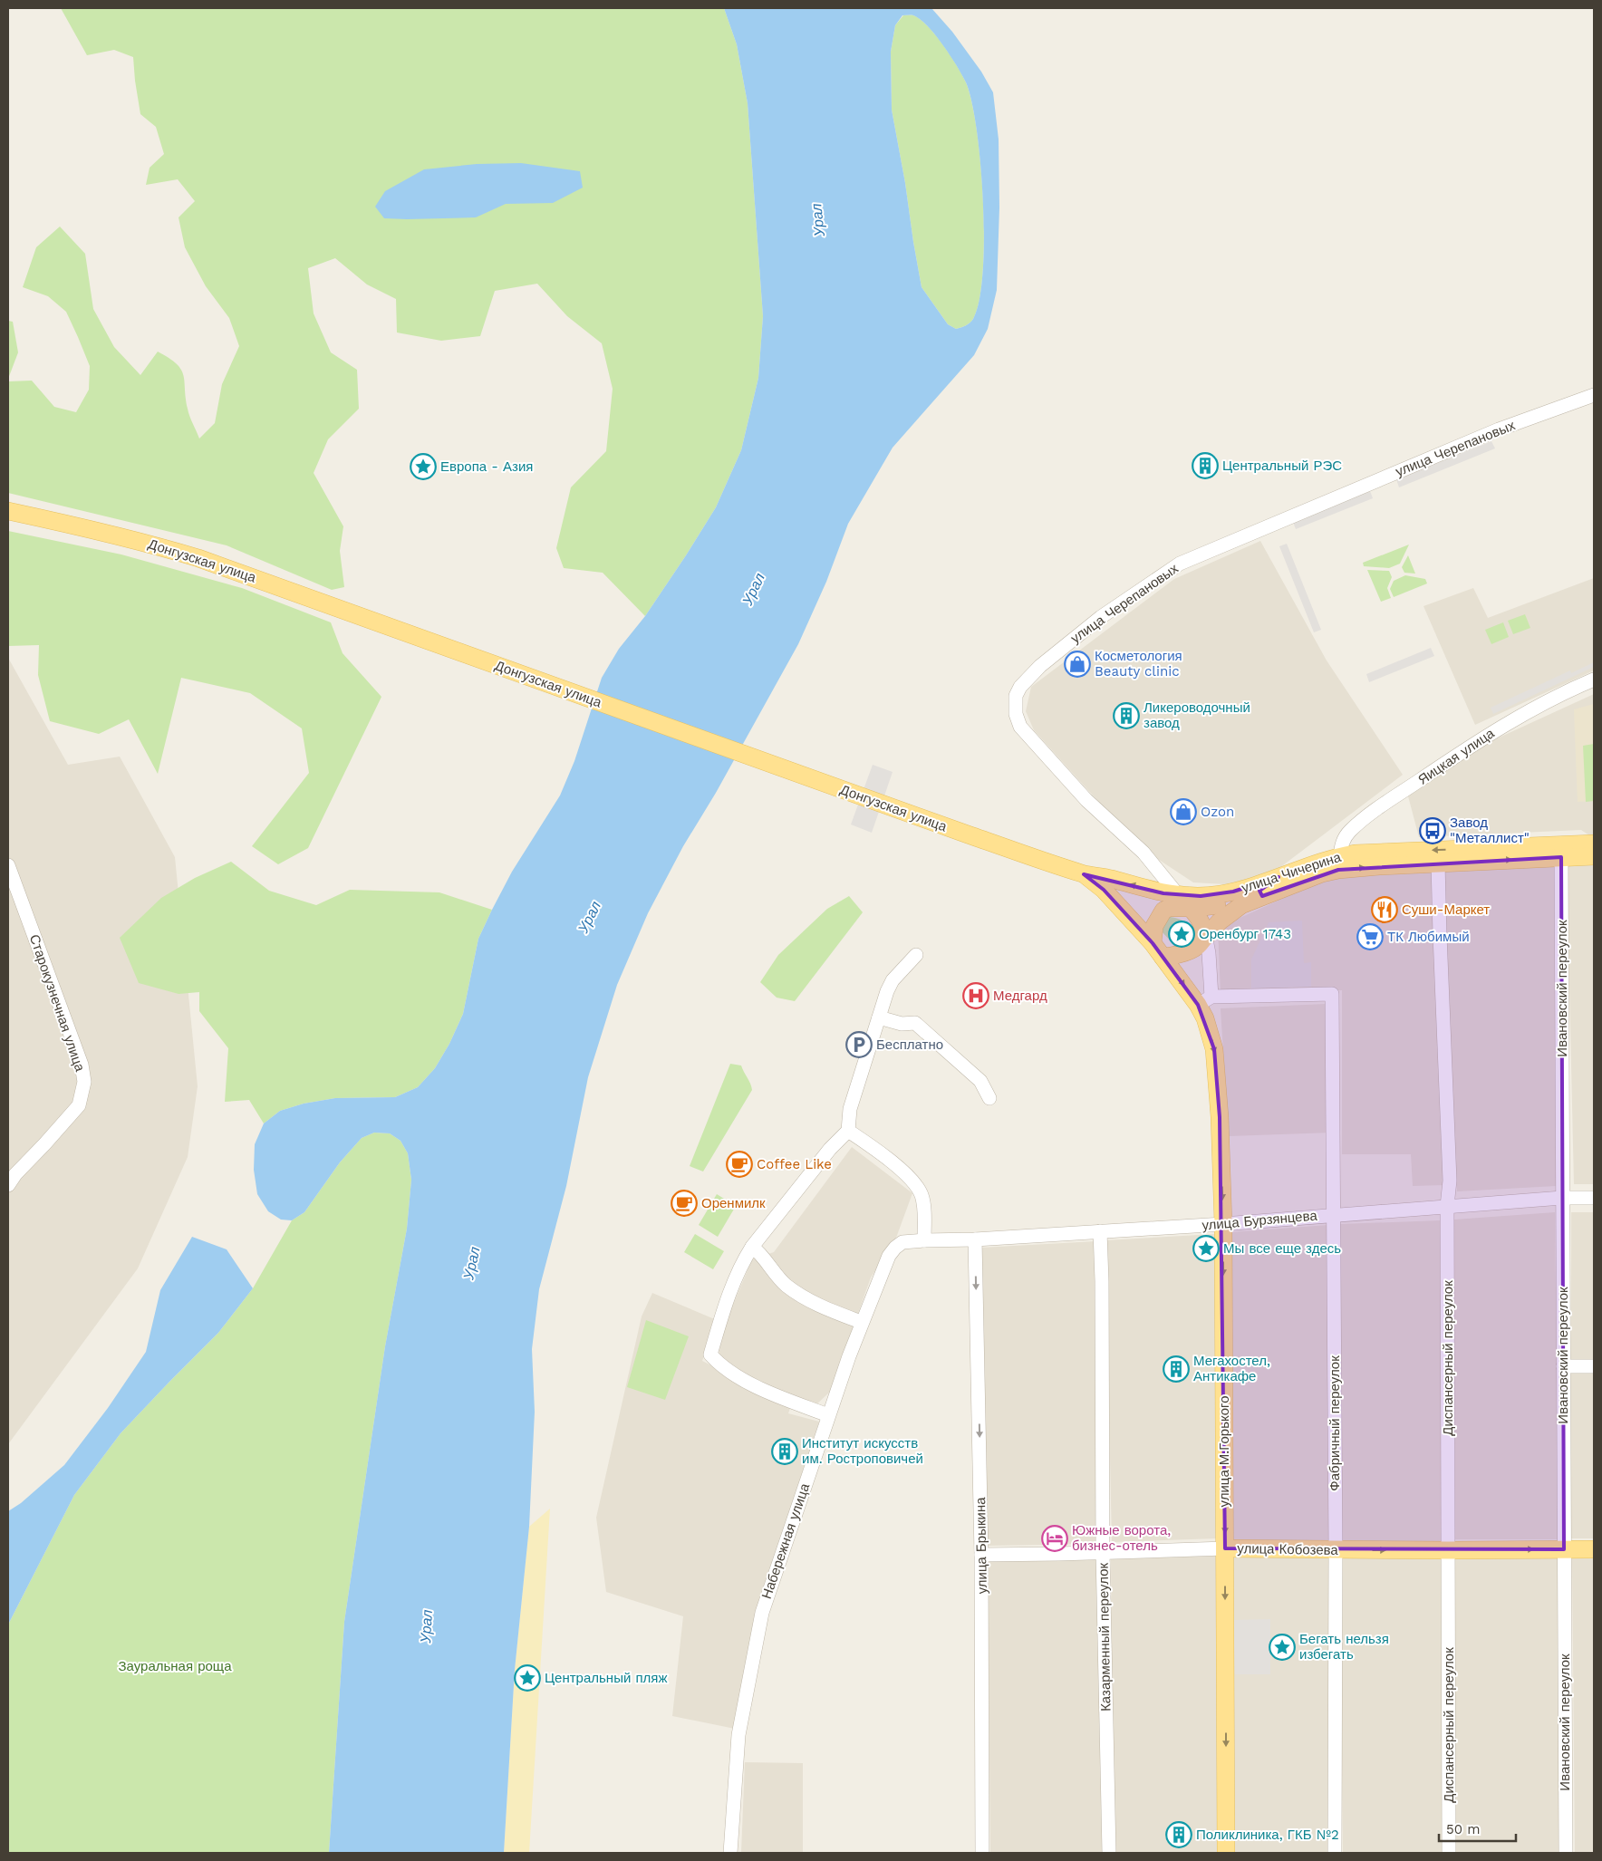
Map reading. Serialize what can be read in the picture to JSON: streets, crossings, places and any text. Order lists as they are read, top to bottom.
{
  "streets": {
    "main road": [
      "Донгузская улица",
      "улица Чичерина",
      "улица М.Горького",
      "улица Кобозева"
    ],
    "street": [
      "улица Черепановых",
      "Яицкая улица",
      "Ивановский переулок",
      "Старокузнечная улица",
      "улица Бурзянцева",
      "Диспансерный переулок",
      "Фабричный переулок",
      "Набережная улица",
      "улица Брыкина",
      "Казарменный переулок"
    ]
  },
  "crossings": [
    ["улица Черепановых", "улица Чичерина"],
    ["улица Черепановых", "улица М.Горького"],
    ["Яицкая улица", "улица Чичерина"],
    ["улица Чичерина", "Ивановский переулок"],
    ["улица Чичерина", "Диспансерный переулок"],
    ["улица Чичерина", "улица М.Горького"],
    ["Ивановский переулок", "улица Бурзянцева"],
    ["Ивановский переулок", "улица Кобозева"],
    ["улица Бурзянцева", "Диспансерный переулок"],
    ["улица Бурзянцева", "Фабричный переулок"],
    ["улица Бурзянцева", "улица М.Горького"],
    ["улица Бурзянцева", "Набережная улица"],
    ["улица Бурзянцева", "улица Брыкина"],
    ["улица Бурзянцева", "Казарменный переулок"],
    ["Диспансерный переулок", "улица Кобозева"],
    ["Фабричный переулок", "улица М.Горького"],
    ["Фабричный переулок", "улица Кобозева"],
    ["улица М.Горького", "улица Кобозева"],
    ["улица Брыкина", "улица Кобозева"],
    ["улица Кобозева", "Казарменный переулок"]
  ],
  "one_way": ["улица М.Горького", "улица Брыкина", "улица Кобозева"],
  "water": ["Урал"],
  "parks": ["Зауральная роща"],
  "places": {
    "building": [
      "Центральный РЭС",
      "Ликероводочный завод",
      "Мегахостел, Антикафе",
      "Институт искусств им. Ростроповичей",
      "Поликлиника, ГКБ №2"
    ],
    "place": [
      "Европа - Азия",
      "Оренбург 1743",
      "Мы все еще здесь",
      "Бегать нельзя избегать",
      "Центральный пляж"
    ],
    "shop": ["Косметология Beauty clinic", "Ozon"],
    "bus stop": ["Завод \"Металлист\""],
    "restaurant": ["Суши-Маркет"],
    "supermarket": ["ТК Любимый"],
    "hospital": ["Медгард"],
    "parking": ["Бесплатно"],
    "cafe": ["Coffee Like", "Оренмилк"],
    "hotel": ["Южные ворота, бизнес-отель"]
  },
  "scale_bar": "50 m"
}
